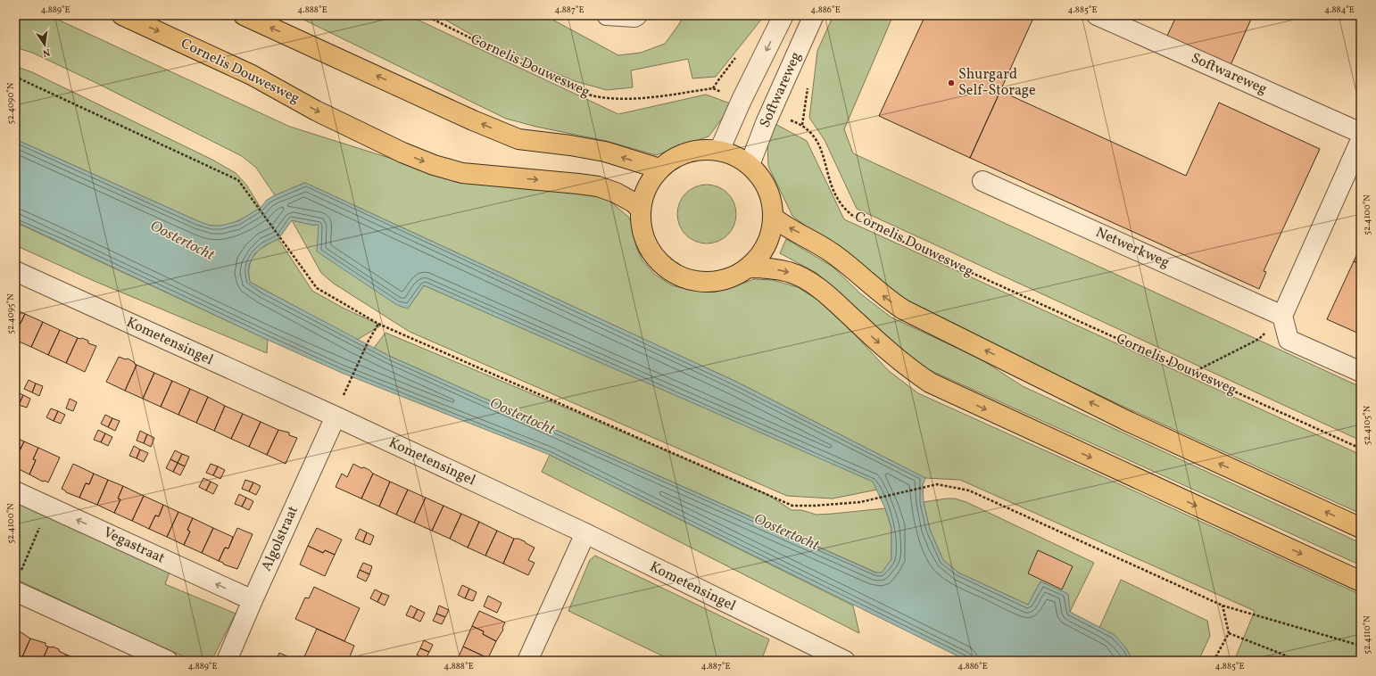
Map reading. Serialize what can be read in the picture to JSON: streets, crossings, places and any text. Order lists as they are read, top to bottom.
{
  "streets": {
    "main road": ["Cornelis Douwesweg"],
    "street": [
      "Softwareweg",
      "Netwerkweg",
      "Kometensingel",
      "Algolstraat",
      "Vegastraat"
    ]
  },
  "crossings": [
    ["Cornelis Douwesweg", "Softwareweg"],
    ["Kometensingel", "Algolstraat"],
    ["Algolstraat", "Vegastraat"]
  ],
  "water": ["Oostertocht"],
  "places": ["Shurgard Self-Storage"],
  "north": "bottom",
  "coordinates": [
    "4.889°E",
    "4.888°E",
    "4.887°E",
    "4.886°E",
    "4.885°E",
    "4.884°E",
    "52.4090°N",
    "52.4100°N",
    "52.4095°N",
    "52.4105°N",
    "52.4110°N"
  ]
}
